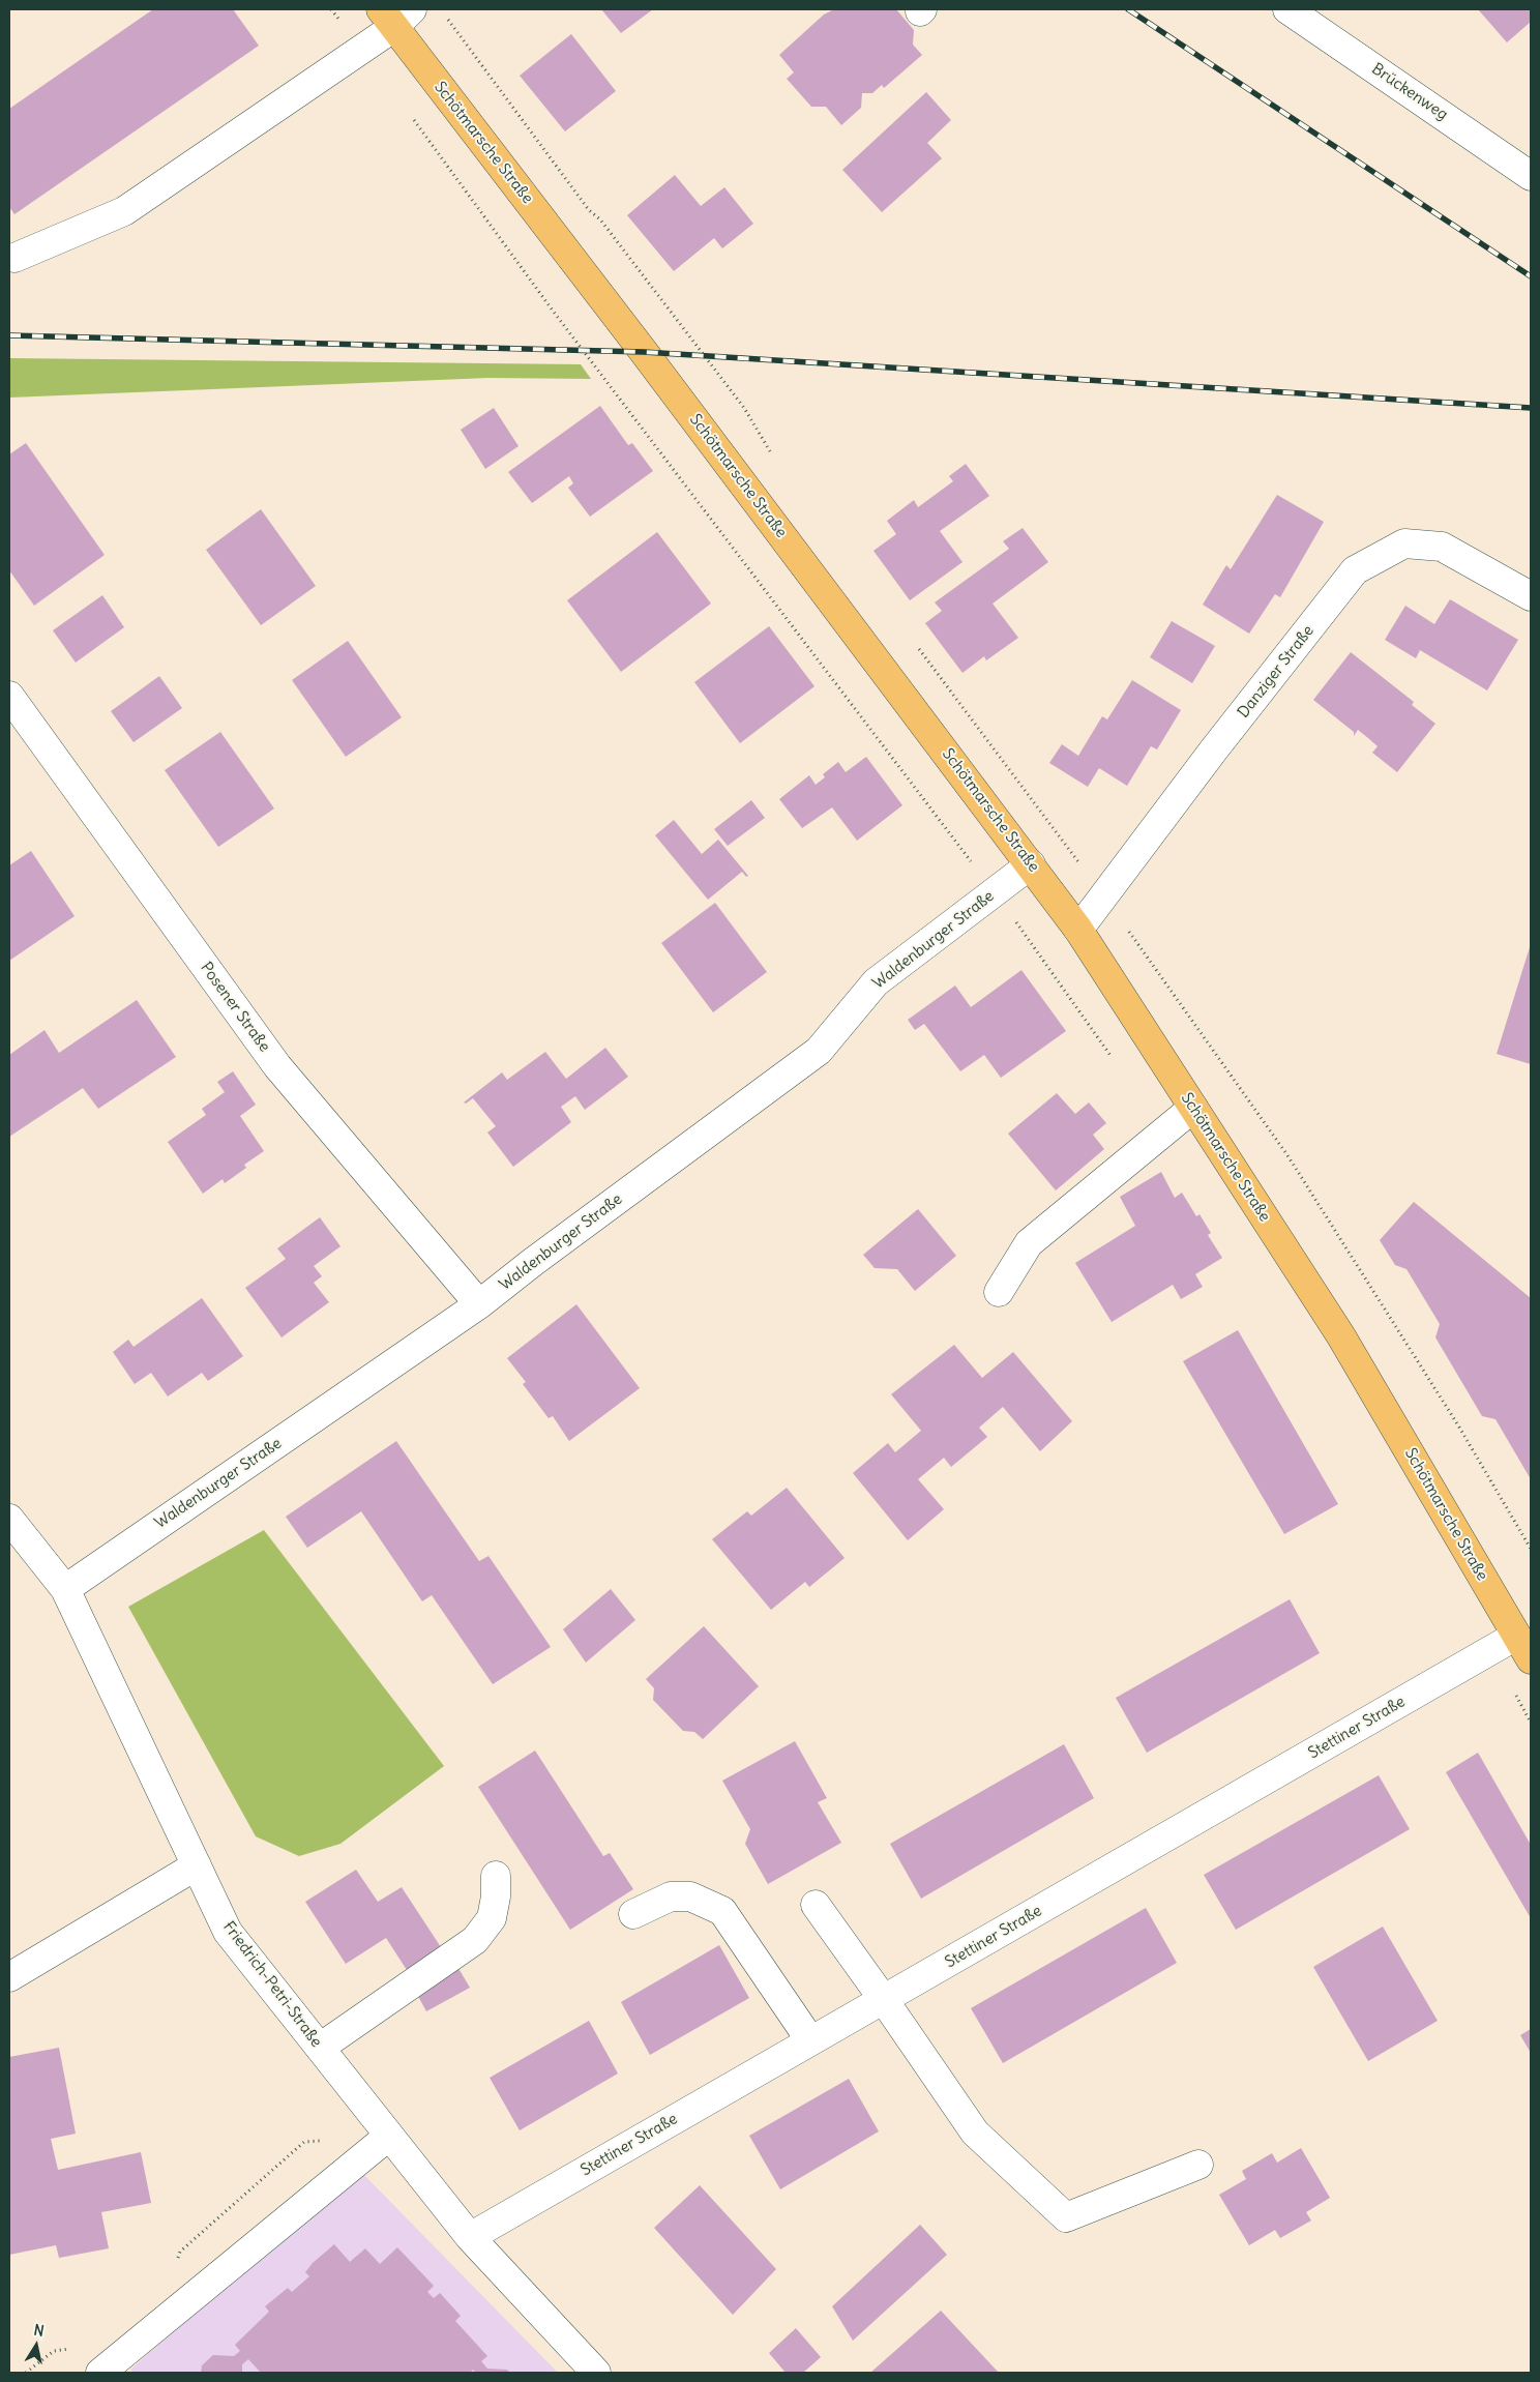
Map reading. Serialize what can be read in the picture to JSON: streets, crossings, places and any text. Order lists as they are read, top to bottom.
{
  "streets": {
    "main road": ["Schötmarsche Straße"],
    "street": [
      "Brückenweg",
      "Danziger Straße",
      "Waldenburger Straße",
      "Posener Straße",
      "Stettiner Straße",
      "Friedrich-Petri-Straße"
    ]
  },
  "crossings": [
    ["Schötmarsche Straße", "Danziger Straße"],
    ["Schötmarsche Straße", "Waldenburger Straße"],
    ["Schötmarsche Straße", "Stettiner Straße"],
    ["Waldenburger Straße", "Posener Straße"],
    ["Waldenburger Straße", "Friedrich-Petri-Straße"],
    ["Stettiner Straße", "Friedrich-Petri-Straße"]
  ],
  "north": "top"
}
